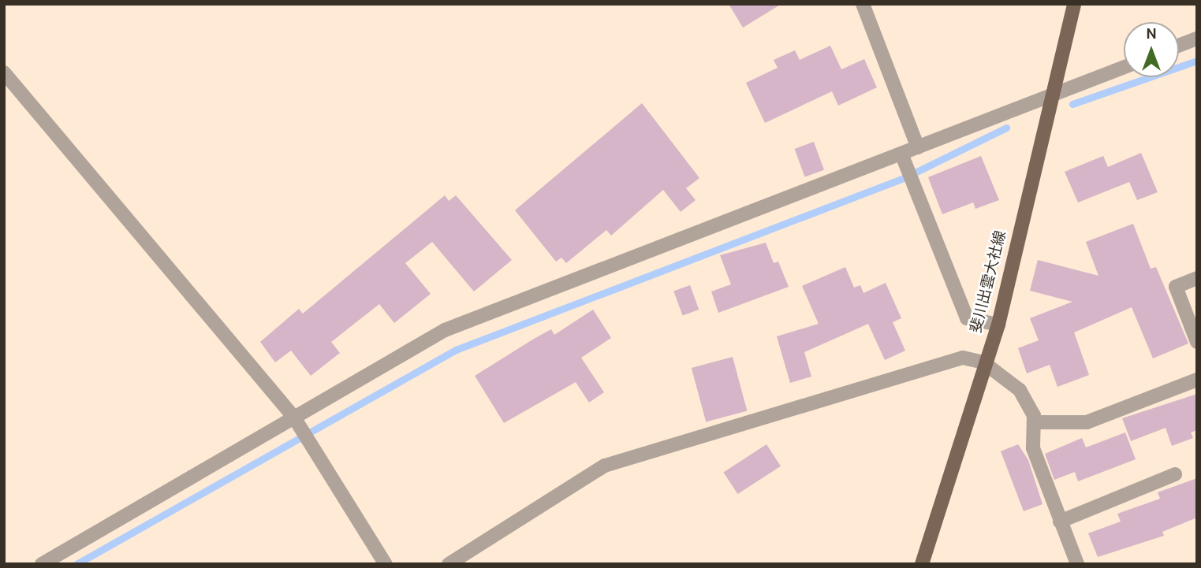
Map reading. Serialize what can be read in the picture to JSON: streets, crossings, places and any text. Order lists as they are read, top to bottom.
{
  "streets": {
    "main road": ["斐川出雲大社線"]
  },
  "north": "top"
}
